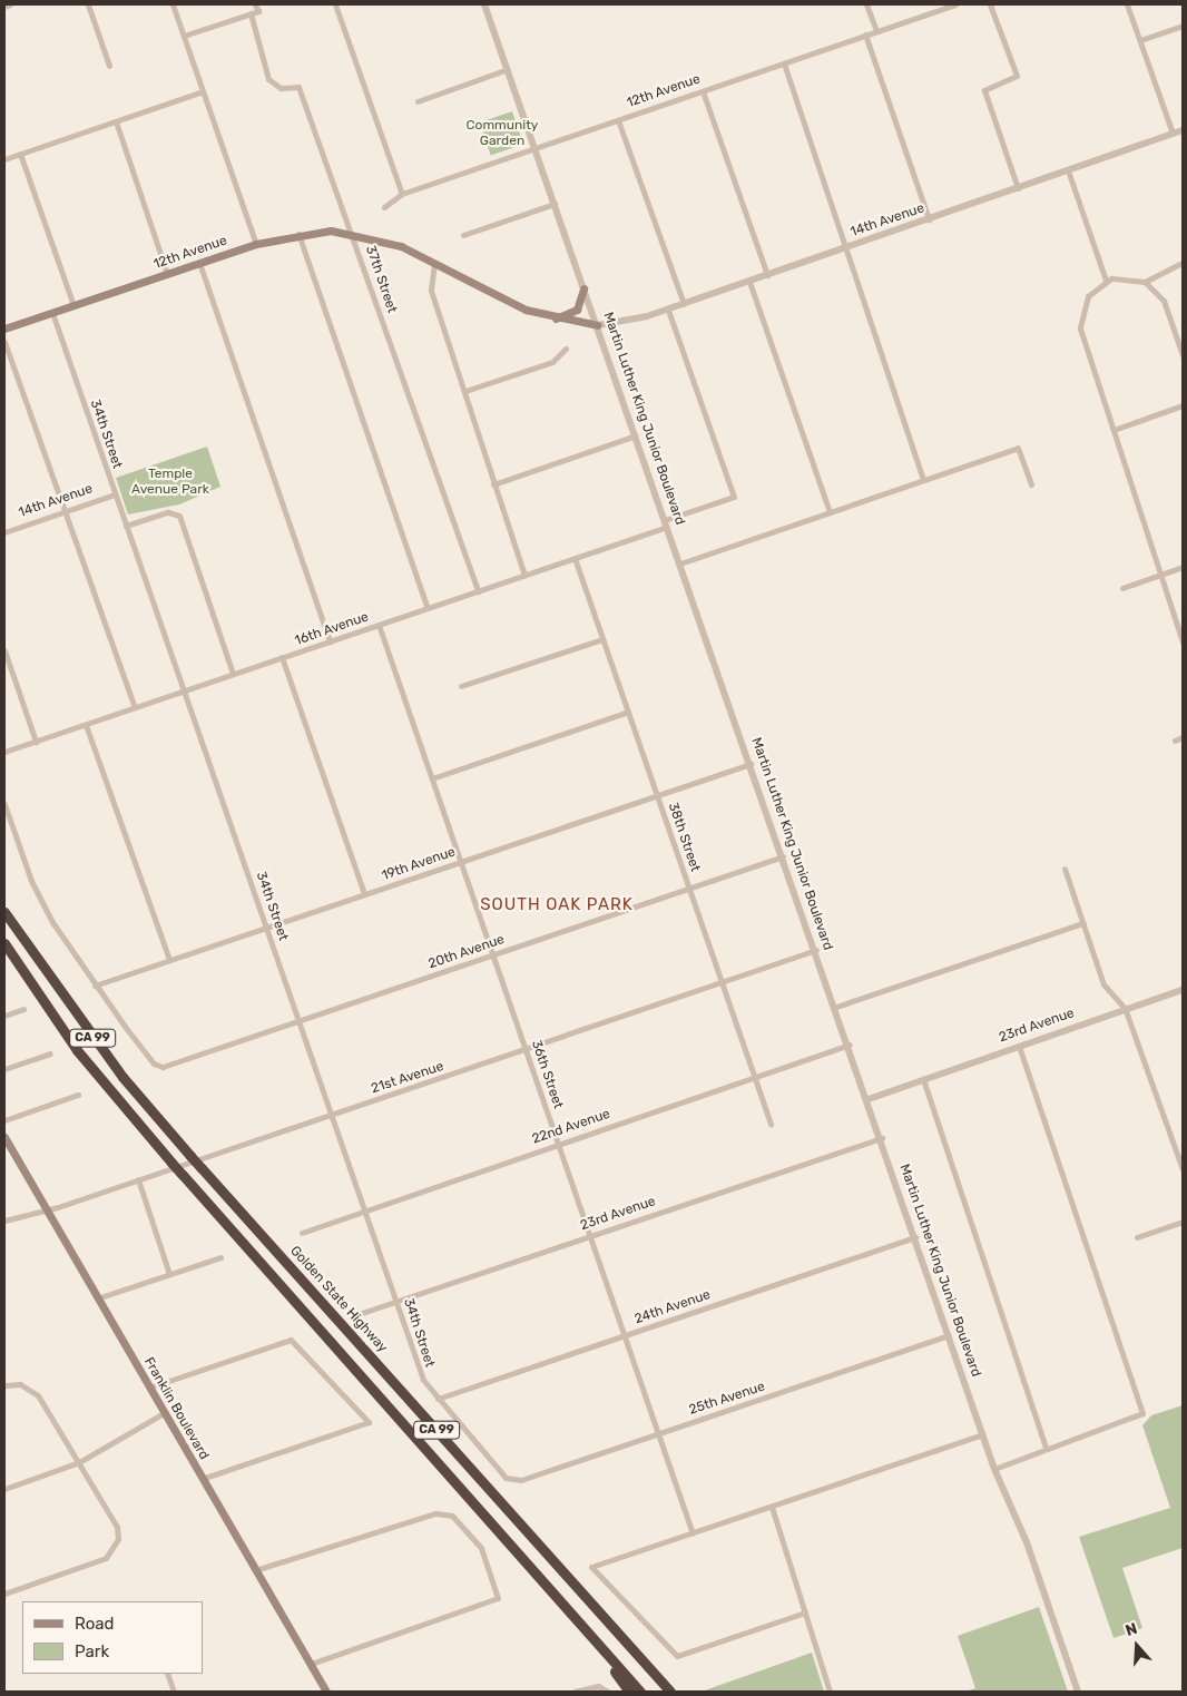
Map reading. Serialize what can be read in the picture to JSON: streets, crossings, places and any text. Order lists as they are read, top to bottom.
{
  "streets": {
    "highway": ["CA 99", "Golden State Highway"],
    "main road": ["12th Avenue", "Franklin Boulevard"],
    "street": [
      "14th Avenue",
      "37th Street",
      "Martin Luther King Junior Boulevard",
      "34th Street",
      "16th Avenue",
      "38th Street",
      "19th Avenue",
      "20th Avenue",
      "23rd Avenue",
      "36th Street",
      "21st Avenue",
      "22nd Avenue",
      "24th Avenue",
      "25th Avenue"
    ]
  },
  "crossings": [
    ["12th Avenue", "14th Avenue"],
    ["12th Avenue", "37th Street"],
    ["12th Avenue", "Martin Luther King Junior Boulevard"],
    ["12th Avenue", "34th Street"],
    ["14th Avenue", "Martin Luther King Junior Boulevard"],
    ["14th Avenue", "34th Street"],
    ["14th Avenue", "16th Avenue"],
    ["37th Street", "16th Avenue"],
    ["Martin Luther King Junior Boulevard", "16th Avenue"],
    ["Martin Luther King Junior Boulevard", "19th Avenue"],
    ["Martin Luther King Junior Boulevard", "20th Avenue"],
    ["Martin Luther King Junior Boulevard", "23rd Avenue"],
    ["Martin Luther King Junior Boulevard", "21st Avenue"],
    ["Martin Luther King Junior Boulevard", "22nd Avenue"],
    ["Martin Luther King Junior Boulevard", "24th Avenue"],
    ["Martin Luther King Junior Boulevard", "25th Avenue"],
    ["34th Street", "16th Avenue"],
    ["34th Street", "19th Avenue"],
    ["34th Street", "20th Avenue"],
    ["34th Street", "23rd Avenue"],
    ["34th Street", "21st Avenue"],
    ["34th Street", "22nd Avenue"],
    ["34th Street", "24th Avenue"],
    ["34th Street", "25th Avenue"],
    ["16th Avenue", "38th Street"],
    ["16th Avenue", "36th Street"],
    ["38th Street", "19th Avenue"],
    ["38th Street", "20th Avenue"],
    ["38th Street", "21st Avenue"],
    ["38th Street", "22nd Avenue"],
    ["19th Avenue", "20th Avenue"],
    ["19th Avenue", "36th Street"],
    ["20th Avenue", "36th Street"],
    ["23rd Avenue", "36th Street"],
    ["36th Street", "21st Avenue"],
    ["36th Street", "22nd Avenue"],
    ["36th Street", "24th Avenue"],
    ["36th Street", "25th Avenue"],
    ["21st Avenue", "Franklin Boulevard"]
  ],
  "districts": ["SOUTH OAK PARK"],
  "parks": ["Community Garden", "Temple Avenue Park"],
  "legend": ["Road", "Park"],
  "north": "top"
}
